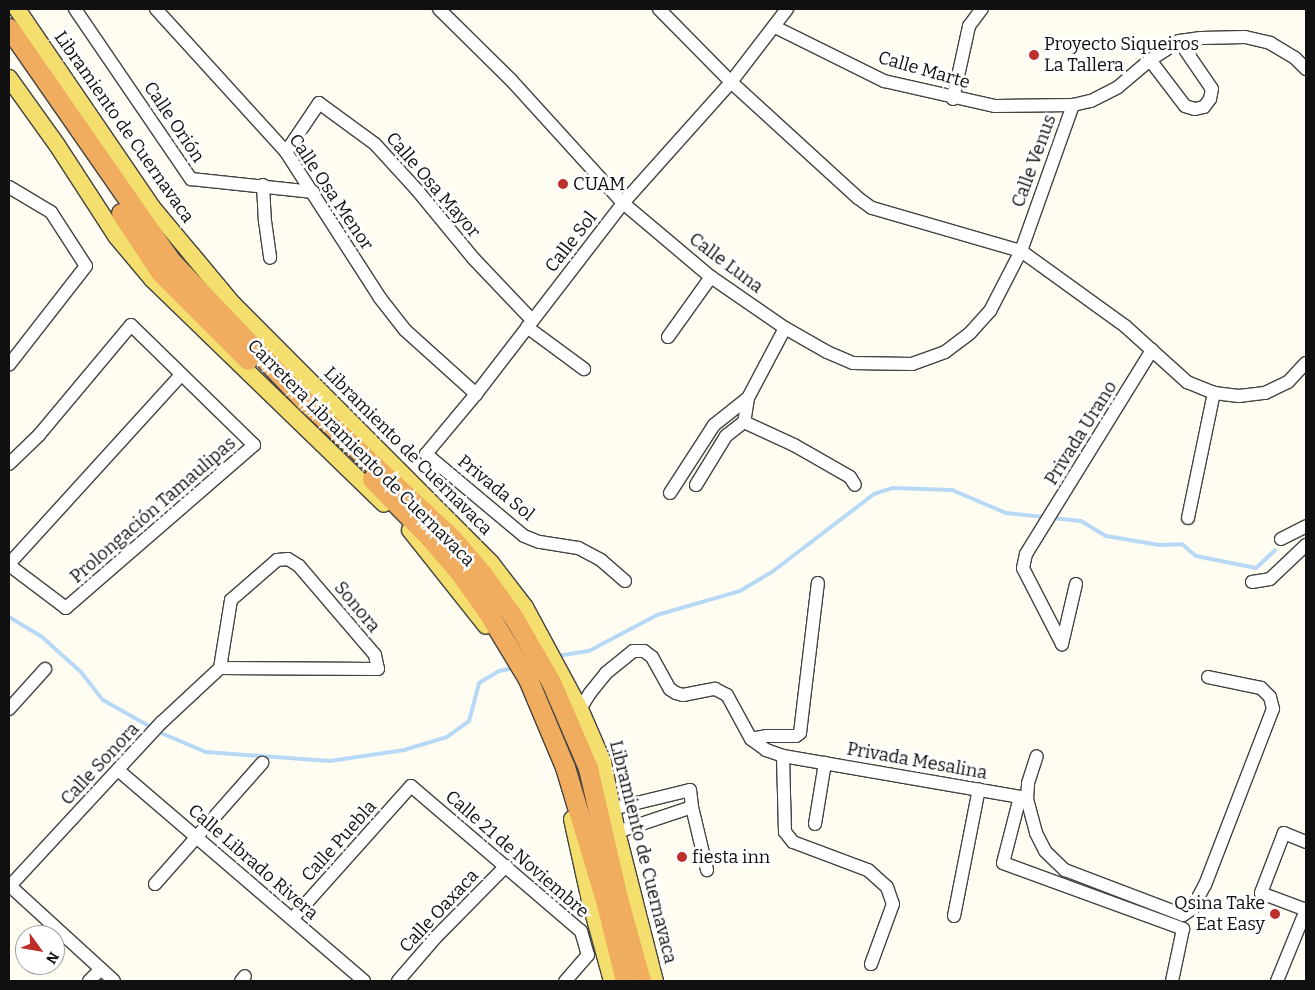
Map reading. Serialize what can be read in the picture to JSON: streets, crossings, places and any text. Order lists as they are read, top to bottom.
{
  "streets": {
    "highway": ["Carretera Libramiento de Cuernavaca"],
    "main road": ["Libramiento de Cuernavaca"],
    "street": [
      "Calle Marte",
      "Calle Orión",
      "Calle Venus",
      "Calle Osa Mayor",
      "Calle Osa Menor",
      "Calle Sol",
      "Calle Luna",
      "Privada Urano",
      "Privada Sol",
      "Prolongación Tamaulipas",
      "Sonora",
      "Privada Mesalina",
      "Calle Sonora",
      "Calle Puebla",
      "Calle 21 de Noviembre",
      "Calle Librado Rivera",
      "Calle Oaxaca"
    ]
  },
  "crossings": [
    ["Calle Marte", "Calle Venus"],
    ["Calle Marte", "Calle Sol"],
    ["Calle Orión", "Calle Osa Menor"],
    ["Libramiento de Cuernavaca", "Carretera Libramiento de Cuernavaca"],
    ["Libramiento de Cuernavaca", "Privada Mesalina"],
    ["Calle Venus", "Calle Luna"],
    ["Calle Osa Mayor", "Calle Osa Menor"],
    ["Calle Osa Mayor", "Calle Sol"],
    ["Calle Osa Menor", "Calle Sol"],
    ["Calle Sol", "Calle Luna"],
    ["Calle Sol", "Privada Sol"],
    ["Sonora", "Calle Sonora"],
    ["Calle Sonora", "Calle Librado Rivera"],
    ["Calle Puebla", "Calle 21 de Noviembre"],
    ["Calle Puebla", "Calle Librado Rivera"],
    ["Calle 21 de Noviembre", "Calle Oaxaca"]
  ],
  "places": [
    "Proyecto Siqueiros La Tallera",
    "CUAM",
    "fiesta inn",
    "Qsina Take Eat Easy"
  ],
  "north": "bottom right"
}
